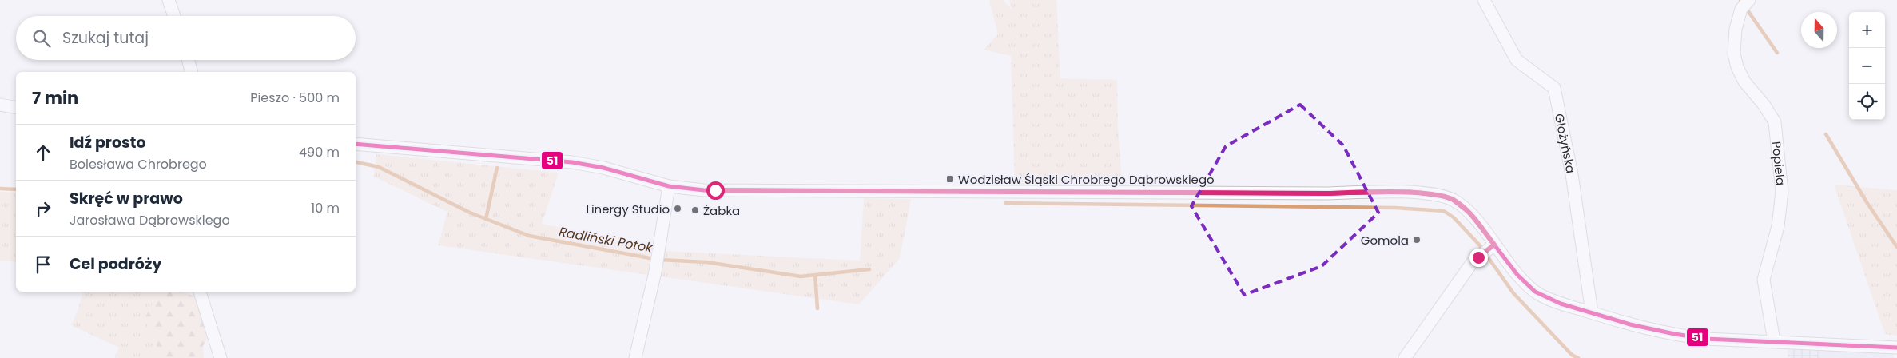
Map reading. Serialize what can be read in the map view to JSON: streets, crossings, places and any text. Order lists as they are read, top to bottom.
{
  "streets": {
    "street": ["Głożyńska", "Popiela"]
  },
  "water": ["Radliński Potok"],
  "places": {
    "transit": ["Wodzisław Śląski Chrobrego Dąbrowskiego"],
    "other": ["Linergy Studio", "Żabka", "Gomola"]
  },
  "lines": ["transit line 51"],
  "north": "top",
  "page": {
    "map_buttons": ["+", "−"],
    "search": "Szukaj tutaj",
    "heading": ["7 min", "Pieszo · 500 m"],
    "list": [
      ["Idź prosto", "Bolesława Chrobrego", "490 m"],
      ["Skręć w prawo", "Jarosława Dąbrowskiego", "10 m"],
      "Cel podróży"
    ]
  }
}
